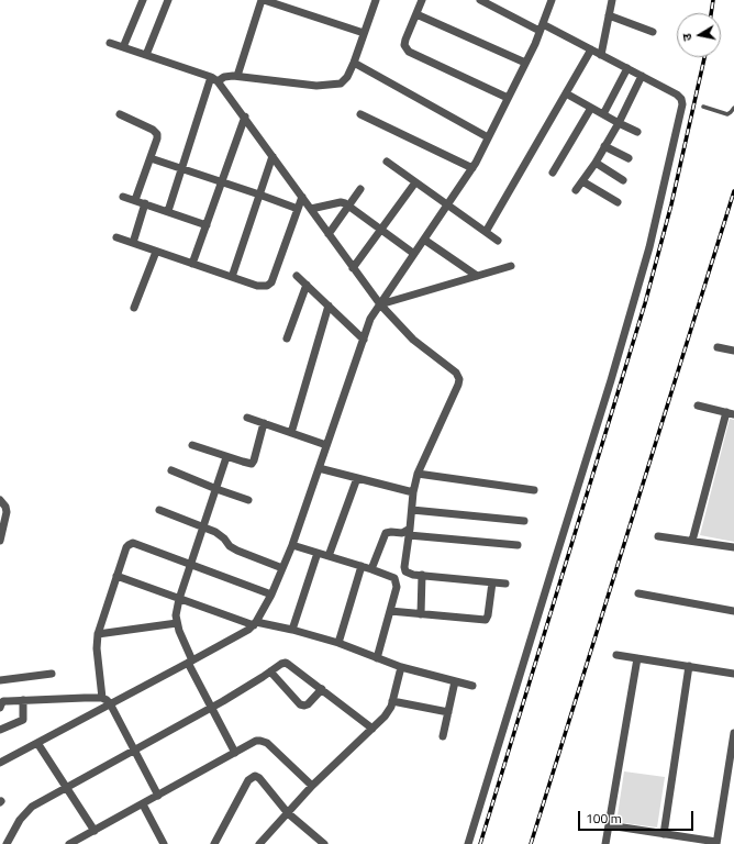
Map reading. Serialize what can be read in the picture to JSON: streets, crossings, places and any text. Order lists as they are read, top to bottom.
{
  "scale_bar": "100 m",
  "north": "left"
}
